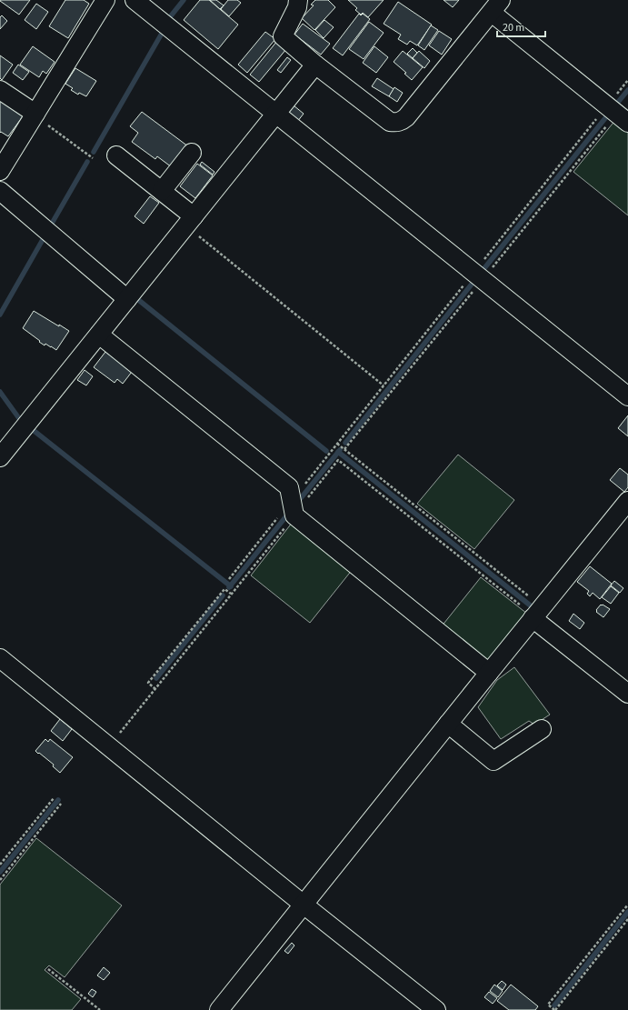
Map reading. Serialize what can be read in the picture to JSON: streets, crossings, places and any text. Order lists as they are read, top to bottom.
{
  "scale_bar": "20 m"
}
